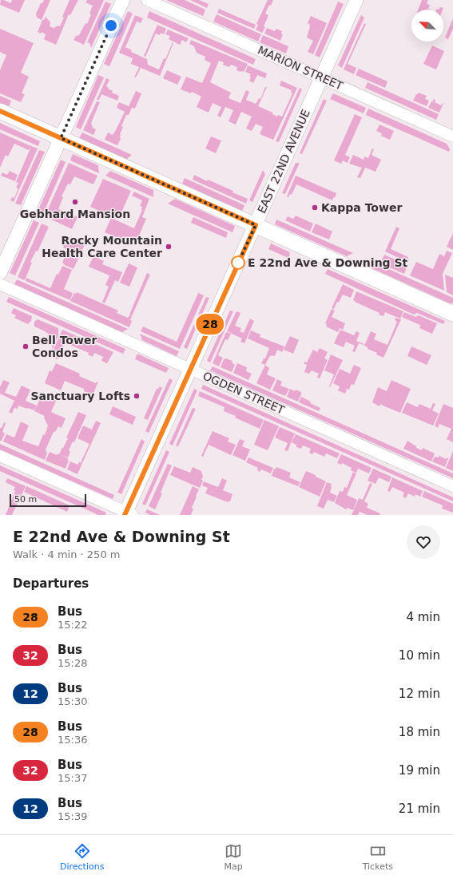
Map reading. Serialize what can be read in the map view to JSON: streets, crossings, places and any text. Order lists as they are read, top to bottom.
{
  "streets": {
    "street": ["MARION STREET", "EAST 22ND AVENUE", "OGDEN STREET"]
  },
  "crossings": [
    ["MARION STREET", "EAST 22ND AVENUE"],
    ["EAST 22ND AVENUE", "OGDEN STREET"]
  ],
  "places": [
    "Gebhard Mansion",
    "Kappa Tower",
    "Rocky Mountain Health Care Center",
    "E 22nd Ave & Downing St",
    "Bell Tower Condos",
    "Sanctuary Lofts"
  ],
  "lines": ["bus line 28"],
  "scale_bar": "50 m",
  "north": "top left",
  "page": {
    "on_map": "28",
    "scale": "50 m",
    "heading": [
      ["E 22nd Ave & Downing St", "Walk · 4 min · 250 m"],
      "Departures"
    ],
    "list": [
      {
        "mark": "28",
        "name": "Bus",
        "note": "15:22",
        "value": "4 min"
      },
      {
        "mark": "32",
        "name": "Bus",
        "note": "15:28",
        "value": "10 min"
      },
      {
        "mark": "12",
        "name": "Bus",
        "note": "15:30",
        "value": "12 min"
      },
      {
        "mark": "28",
        "name": "Bus",
        "note": "15:36",
        "value": "18 min"
      },
      {
        "mark": "32",
        "name": "Bus",
        "note": "15:37",
        "value": "19 min"
      },
      {
        "mark": "12",
        "name": "Bus",
        "note": "15:39",
        "value": "21 min"
      }
    ],
    "tabs": ["Directions", "Map", "Tickets"]
  }
}
